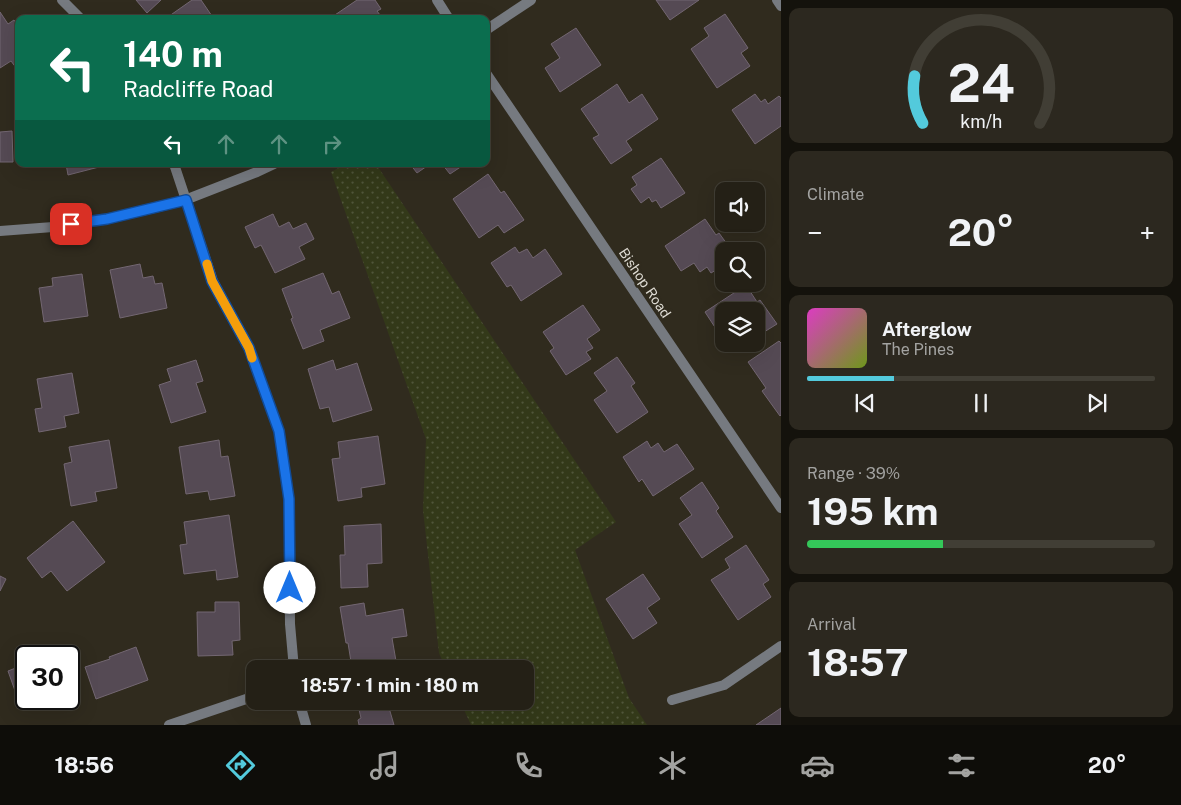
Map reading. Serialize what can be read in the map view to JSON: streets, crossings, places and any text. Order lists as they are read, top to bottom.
{
  "streets": {
    "street": ["Bishop Road"]
  },
  "page": {
    "turn": ["140 m", "Radcliffe Road"],
    "tile": [
      "Climate",
      ["Range · 39%", "195 km"],
      ["Arrival", "18:57"]
    ],
    "heat": ["−", "20°", "+"],
    "song": ["Afterglow", "The Pines"],
    "limit": "30",
    "trip": "18:57 · 1 min · 180 m",
    "tabs": ["18:56", "20°"],
    "gauge": ["24", "km/h"]
  }
}
